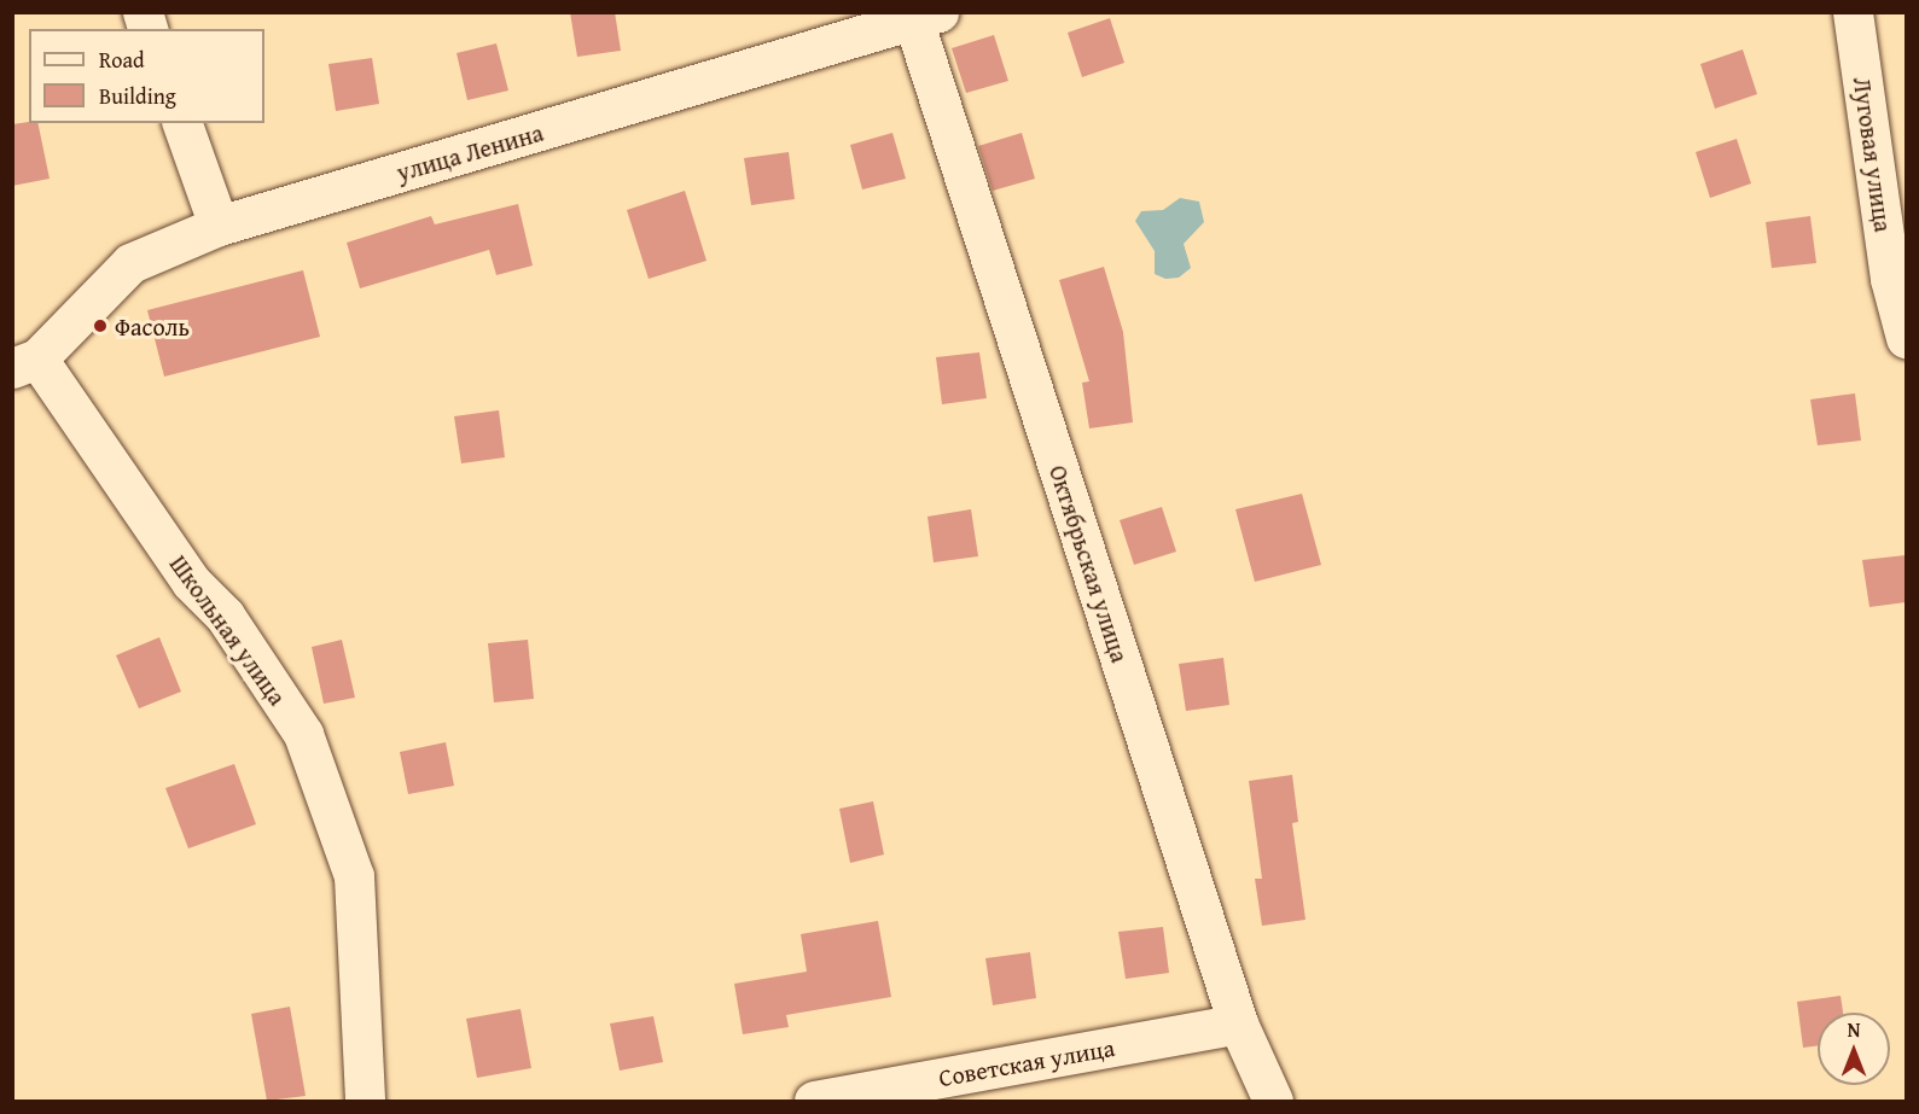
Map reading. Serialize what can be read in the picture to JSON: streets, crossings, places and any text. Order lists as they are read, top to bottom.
{
  "streets": {
    "street": [
      "улица Ленина",
      "Луговая улица",
      "Октябрьская улица",
      "Школьная улица",
      "Советская улица"
    ]
  },
  "crossings": [
    ["улица Ленина", "Октябрьская улица"],
    ["улица Ленина", "Школьная улица"],
    ["Октябрьская улица", "Советская улица"]
  ],
  "places": ["Фасоль"],
  "legend": ["Road", "Building"],
  "north": "top"
}
